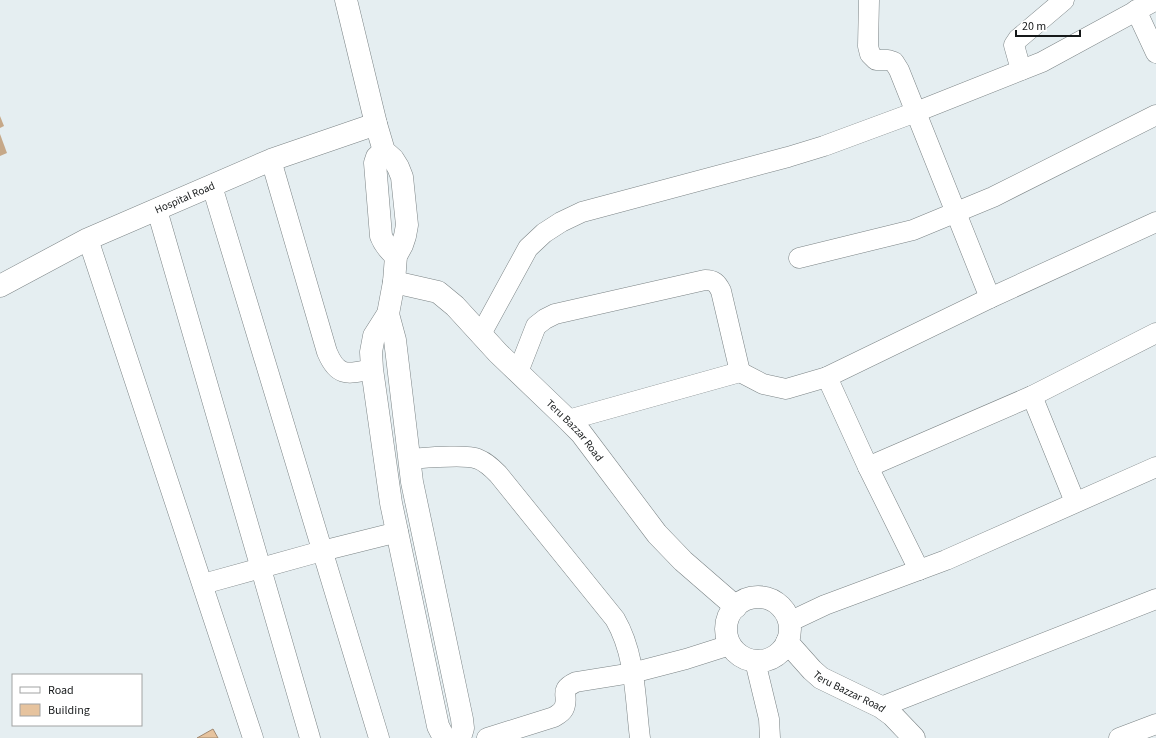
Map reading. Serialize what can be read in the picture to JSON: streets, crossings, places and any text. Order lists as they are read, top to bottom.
{
  "streets": {
    "street": ["Hospital Road", "Teru Bazzar Road"]
  },
  "legend": ["Road", "Building"],
  "scale_bar": "20 m"
}
